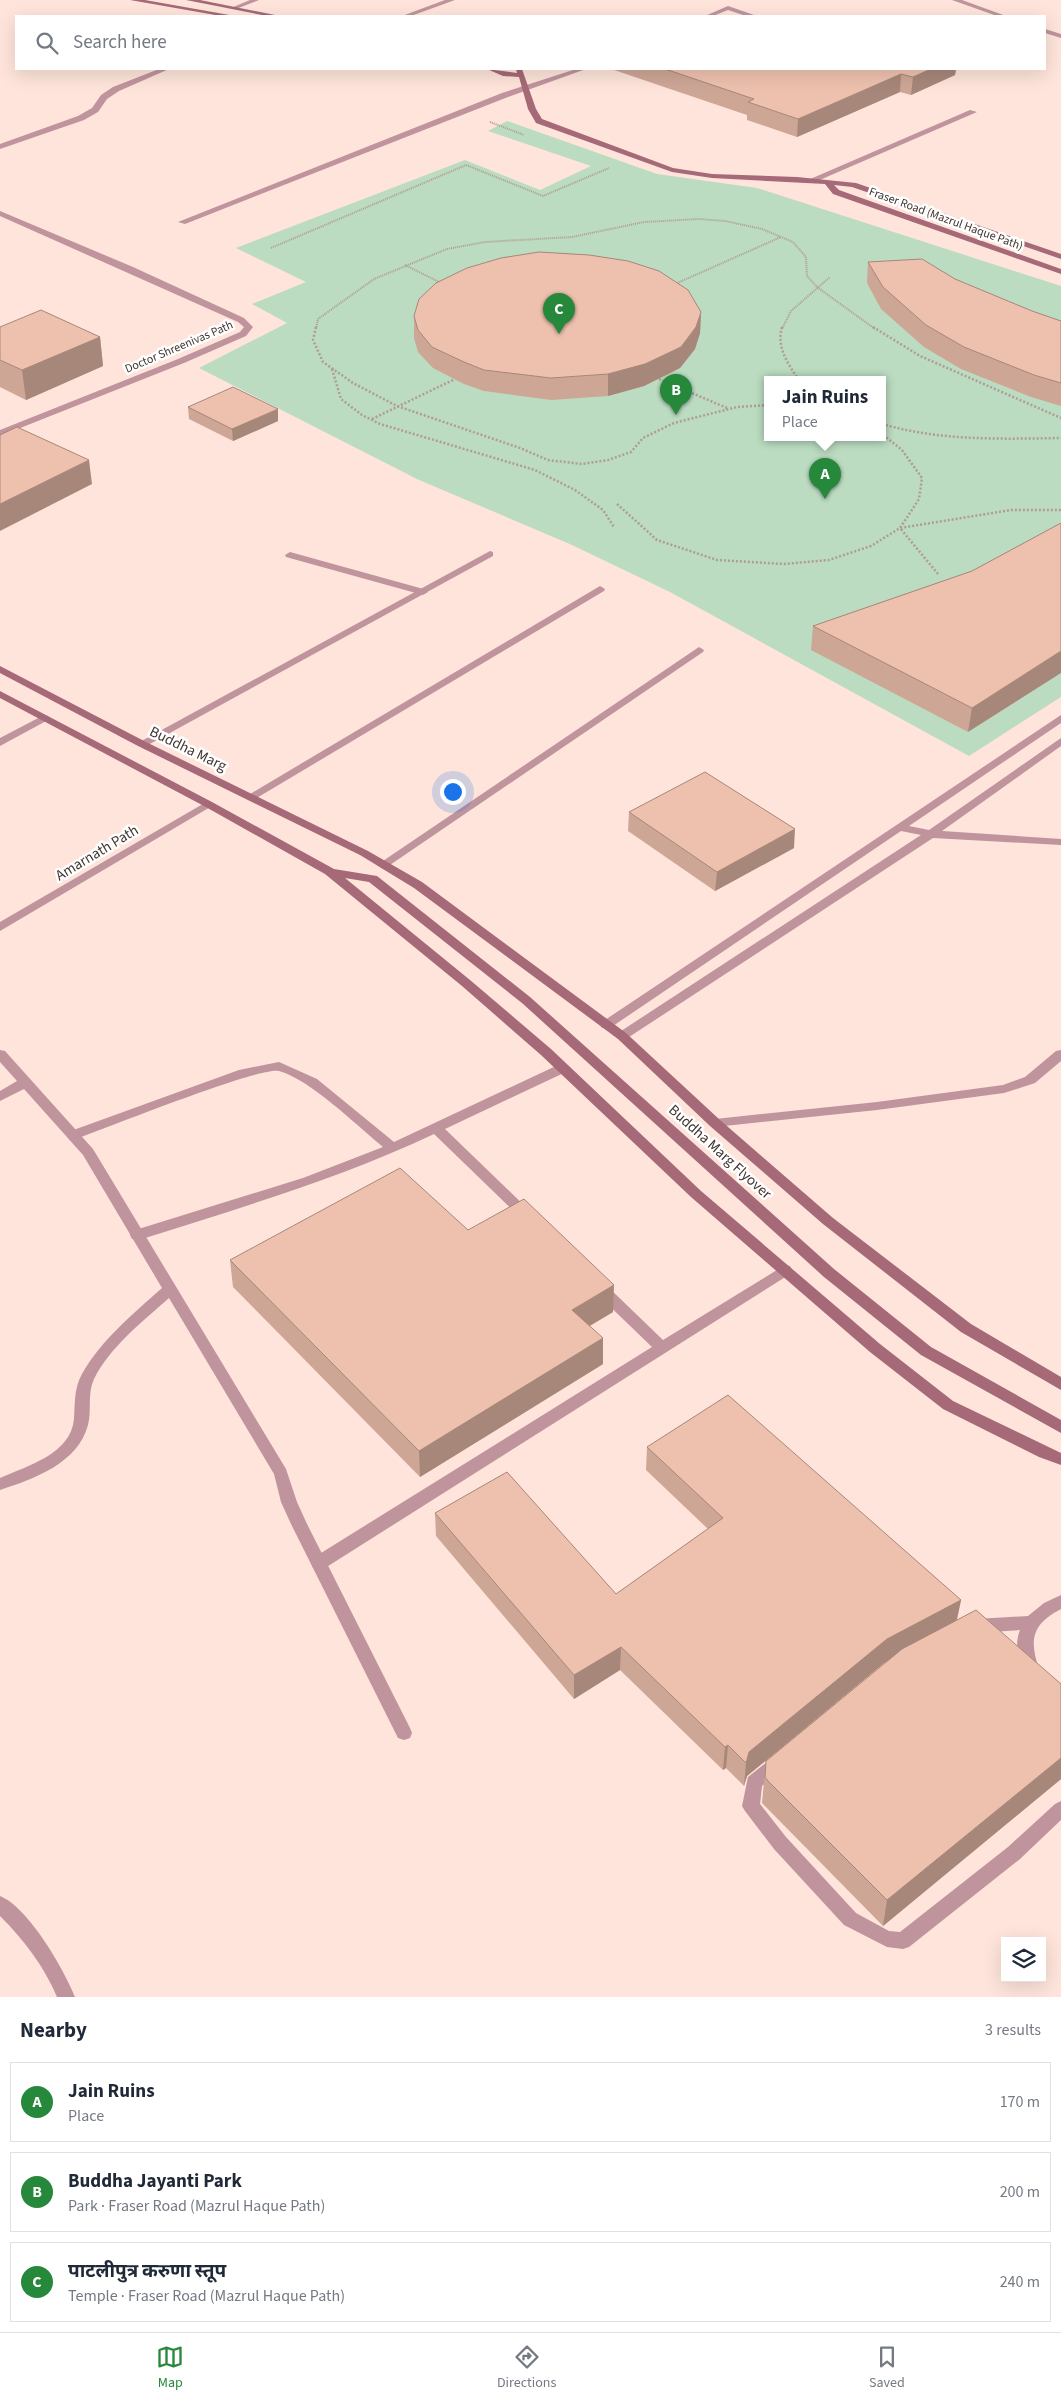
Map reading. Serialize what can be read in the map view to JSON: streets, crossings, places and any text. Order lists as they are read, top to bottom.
{
  "streets": {
    "main road": ["Fraser Road (Mazrul Haque Path)", "Buddha Marg", "Buddha Marg Flyover"],
    "street": ["Doctor Shreenivas Path", "Amarnath Path"]
  },
  "page": {
    "search": "Search here",
    "pins": ["C", "B", "A"],
    "popup": ["Jain Ruins", "Place"],
    "heading": ["Nearby", "3 results"],
    "list": [
      {
        "mark": "A",
        "name": "Jain Ruins",
        "note": "Place",
        "value": "170 m"
      },
      {
        "mark": "B",
        "name": "Buddha Jayanti Park",
        "note": "Park · Fraser Road (Mazrul Haque Path)",
        "value": "200 m"
      },
      {
        "mark": "C",
        "name": "पाटलीपुत्र करुणा स्तूप",
        "note": "Temple · Fraser Road (Mazrul Haque Path)",
        "value": "240 m"
      }
    ],
    "nav": ["Map", "Directions", "Saved"]
  }
}
